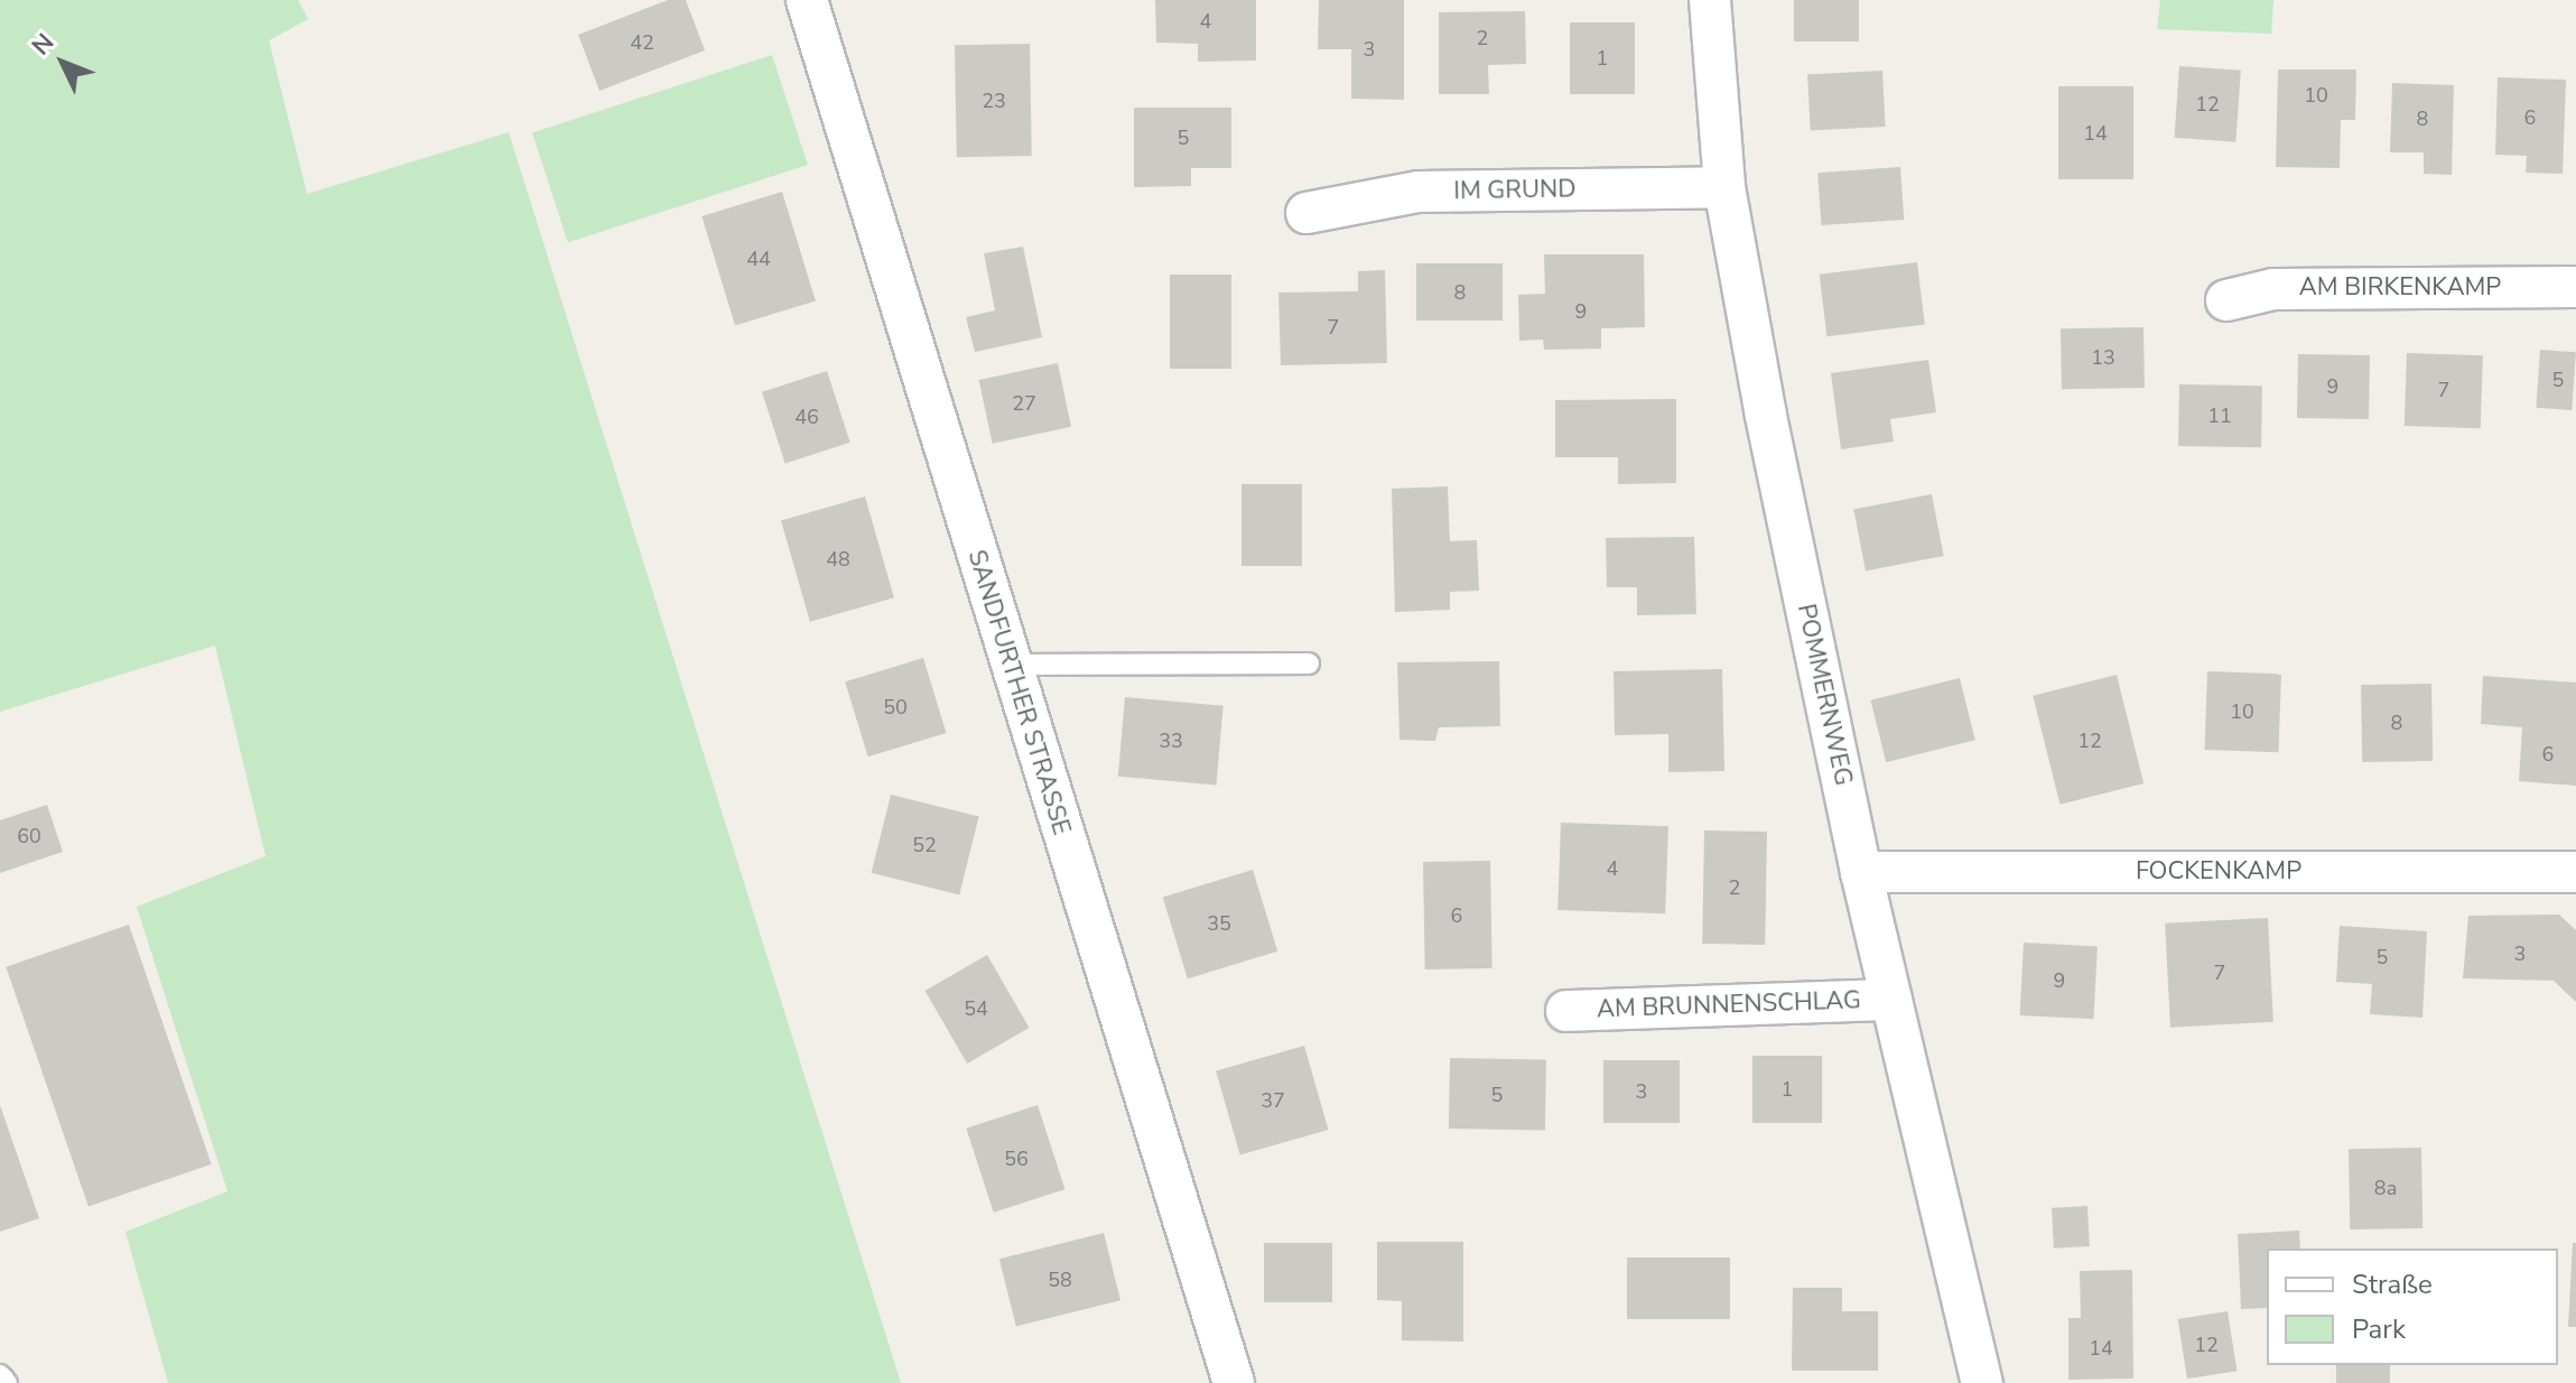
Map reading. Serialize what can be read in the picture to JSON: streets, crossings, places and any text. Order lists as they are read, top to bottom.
{
  "streets": {
    "street": [
      "IM GRUND",
      "AM BIRKENKAMP",
      "SANDFURTHER STRASSE",
      "POMMERNWEG",
      "FOCKENKAMP",
      "AM BRUNNENSCHLAG"
    ]
  },
  "crossings": [
    ["IM GRUND", "POMMERNWEG"],
    ["POMMERNWEG", "FOCKENKAMP"],
    ["POMMERNWEG", "AM BRUNNENSCHLAG"]
  ],
  "house_numbers": [
    "4",
    "2",
    "42",
    "3",
    "1",
    "10",
    "23",
    "12",
    "6",
    "8",
    "14",
    "5",
    "44",
    "8",
    "9",
    "7",
    "13",
    "5",
    "9",
    "7",
    "27",
    "11",
    "46",
    "48",
    "50",
    "10",
    "8",
    "33",
    "12",
    "6",
    "60",
    "52",
    "4",
    "2",
    "6",
    "35",
    "3",
    "5",
    "7",
    "9",
    "54",
    "1",
    "3",
    "5",
    "37",
    "56",
    "8a",
    "58",
    "12",
    "14"
  ],
  "legend": ["Straße", "Park"],
  "north": "top left"
}
